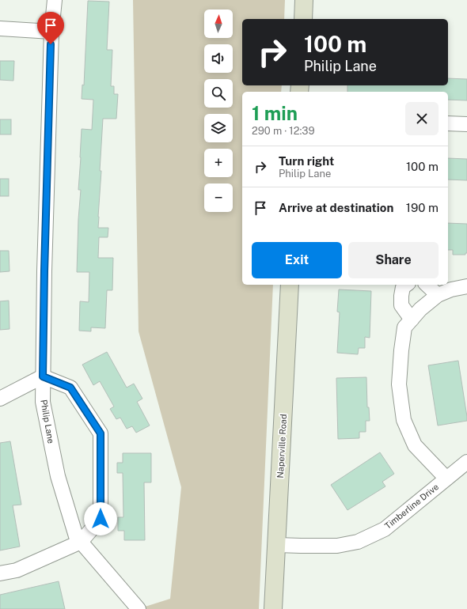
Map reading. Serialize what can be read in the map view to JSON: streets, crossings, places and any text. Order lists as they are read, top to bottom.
{
  "streets": {
    "street": ["Philip Lane", "Naperville Road", "Timberline Drive"]
  },
  "crossings": [
    ["Naperville Road", "Timberline Drive"]
  ],
  "north": "top",
  "page": {
    "map_buttons": ["+", "−"],
    "turn": ["100 m", "Philip Lane"],
    "heading": ["1 min", "290 m · 12:39"],
    "list": [
      {
        "name": "Turn right",
        "note": "Philip Lane",
        "value": "100 m"
      },
      {
        "name": "Arrive at destination",
        "value": "190 m"
      }
    ],
    "buttons": ["Exit", "Share"]
  }
}
